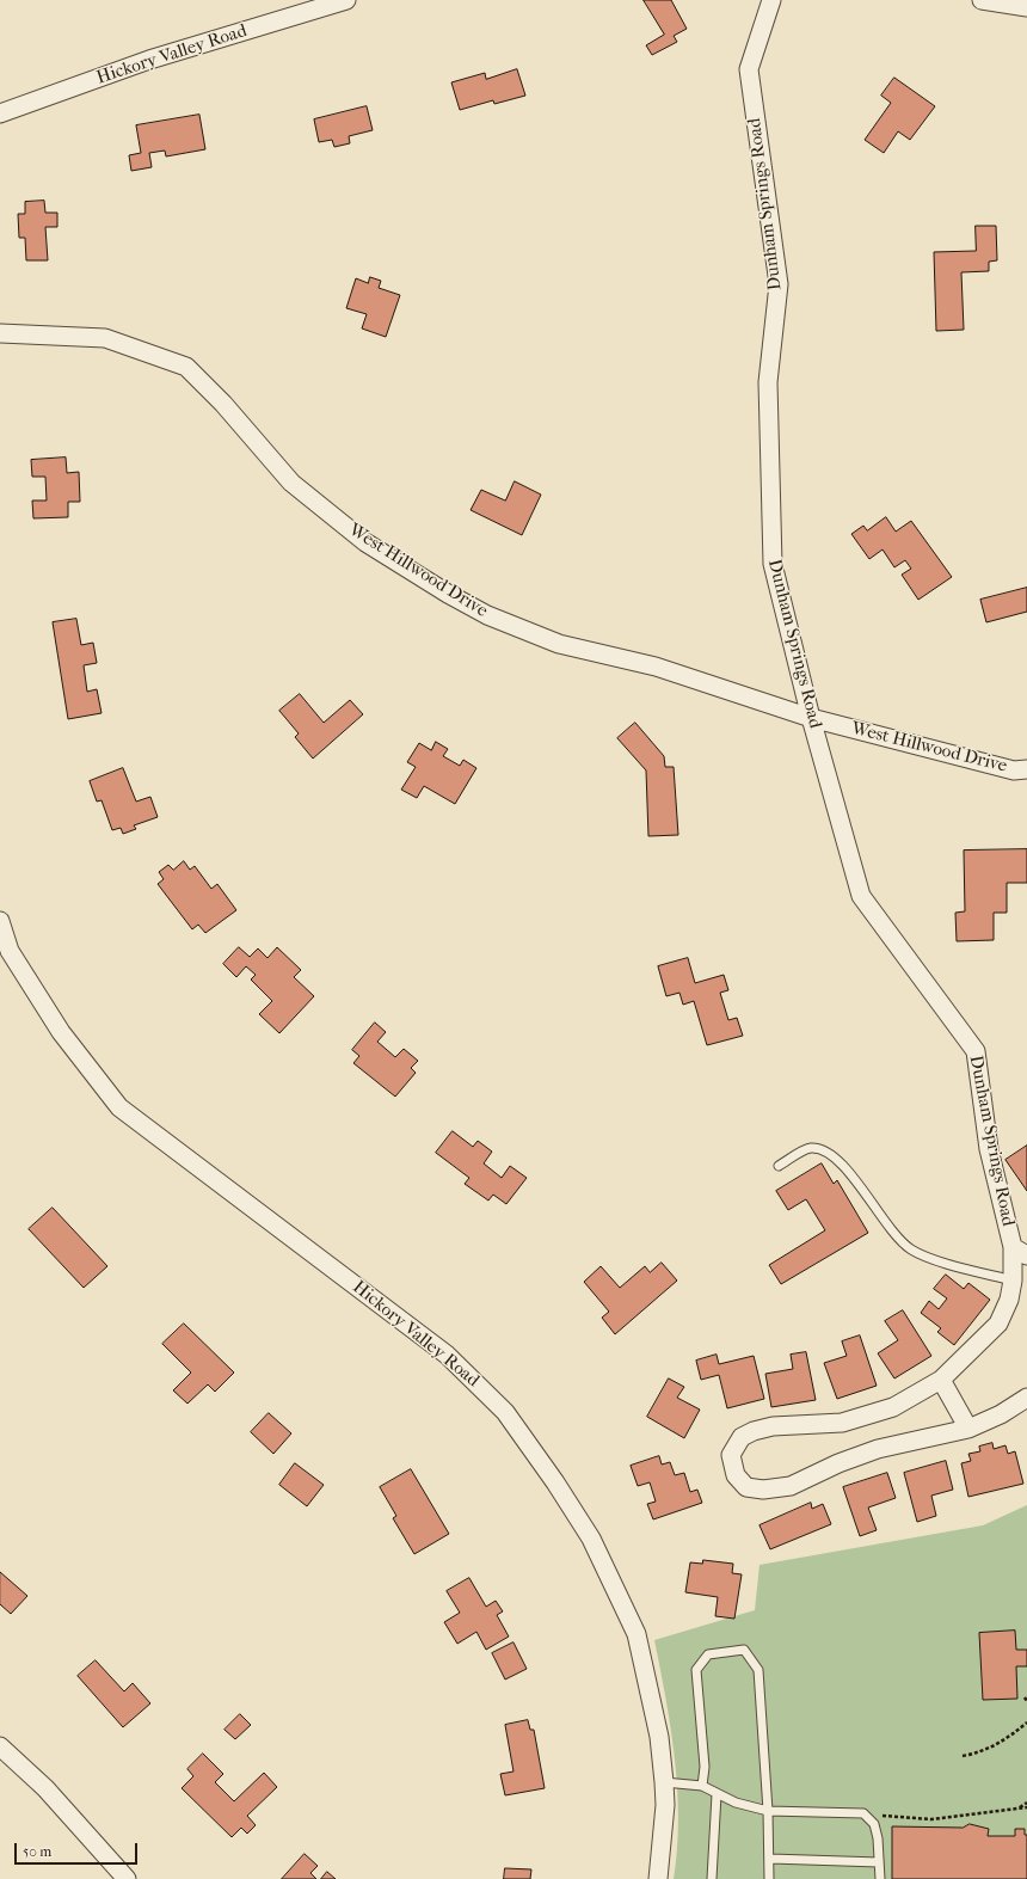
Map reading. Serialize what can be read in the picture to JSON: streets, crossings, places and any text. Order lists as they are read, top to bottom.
{
  "streets": {
    "street": ["Hickory Valley Road", "Dunham Springs Road", "West Hillwood Drive"]
  },
  "crossings": [
    ["Dunham Springs Road", "West Hillwood Drive"]
  ],
  "scale_bar": "50 m"
}
